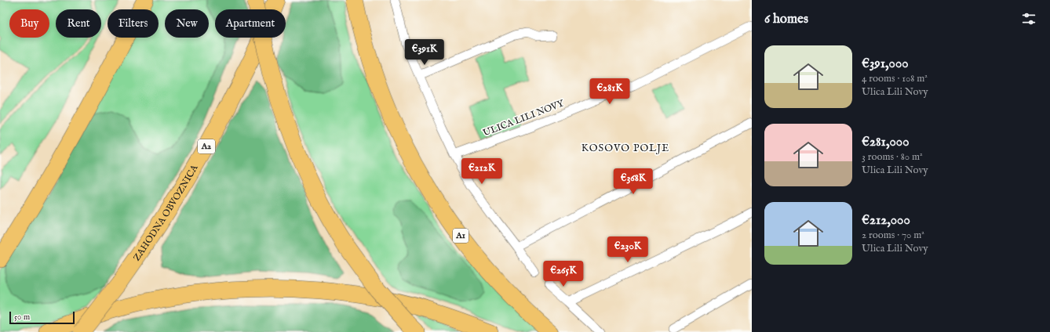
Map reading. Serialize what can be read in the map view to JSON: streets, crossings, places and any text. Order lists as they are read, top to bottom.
{
  "streets": {
    "highway": ["A2", "ZAHODNA OBVOZNICA", "A1"],
    "street": ["ULICA LILI NOVY"]
  },
  "districts": ["KOSOVO POLJE"],
  "scale_bar": "50 m",
  "page": {
    "heading": "6 homes",
    "chip": [
      "Buy",
      "Rent",
      "Filters",
      "New",
      "Apartment"
    ],
    "list": [
      {
        "name": "€391,000",
        "note": "4 rooms · 108 m² · Ulica Lili Novy"
      },
      {
        "name": "€281,000",
        "note": "3 rooms · 80 m² · Ulica Lili Novy"
      },
      {
        "name": "€212,000",
        "note": "2 rooms · 70 m² · Ulica Lili Novy"
      }
    ],
    "price": [
      "€391K",
      "€281K",
      "€212K",
      "€368K",
      "€230K",
      "€265K"
    ],
    "scale": "50 m"
  }
}
